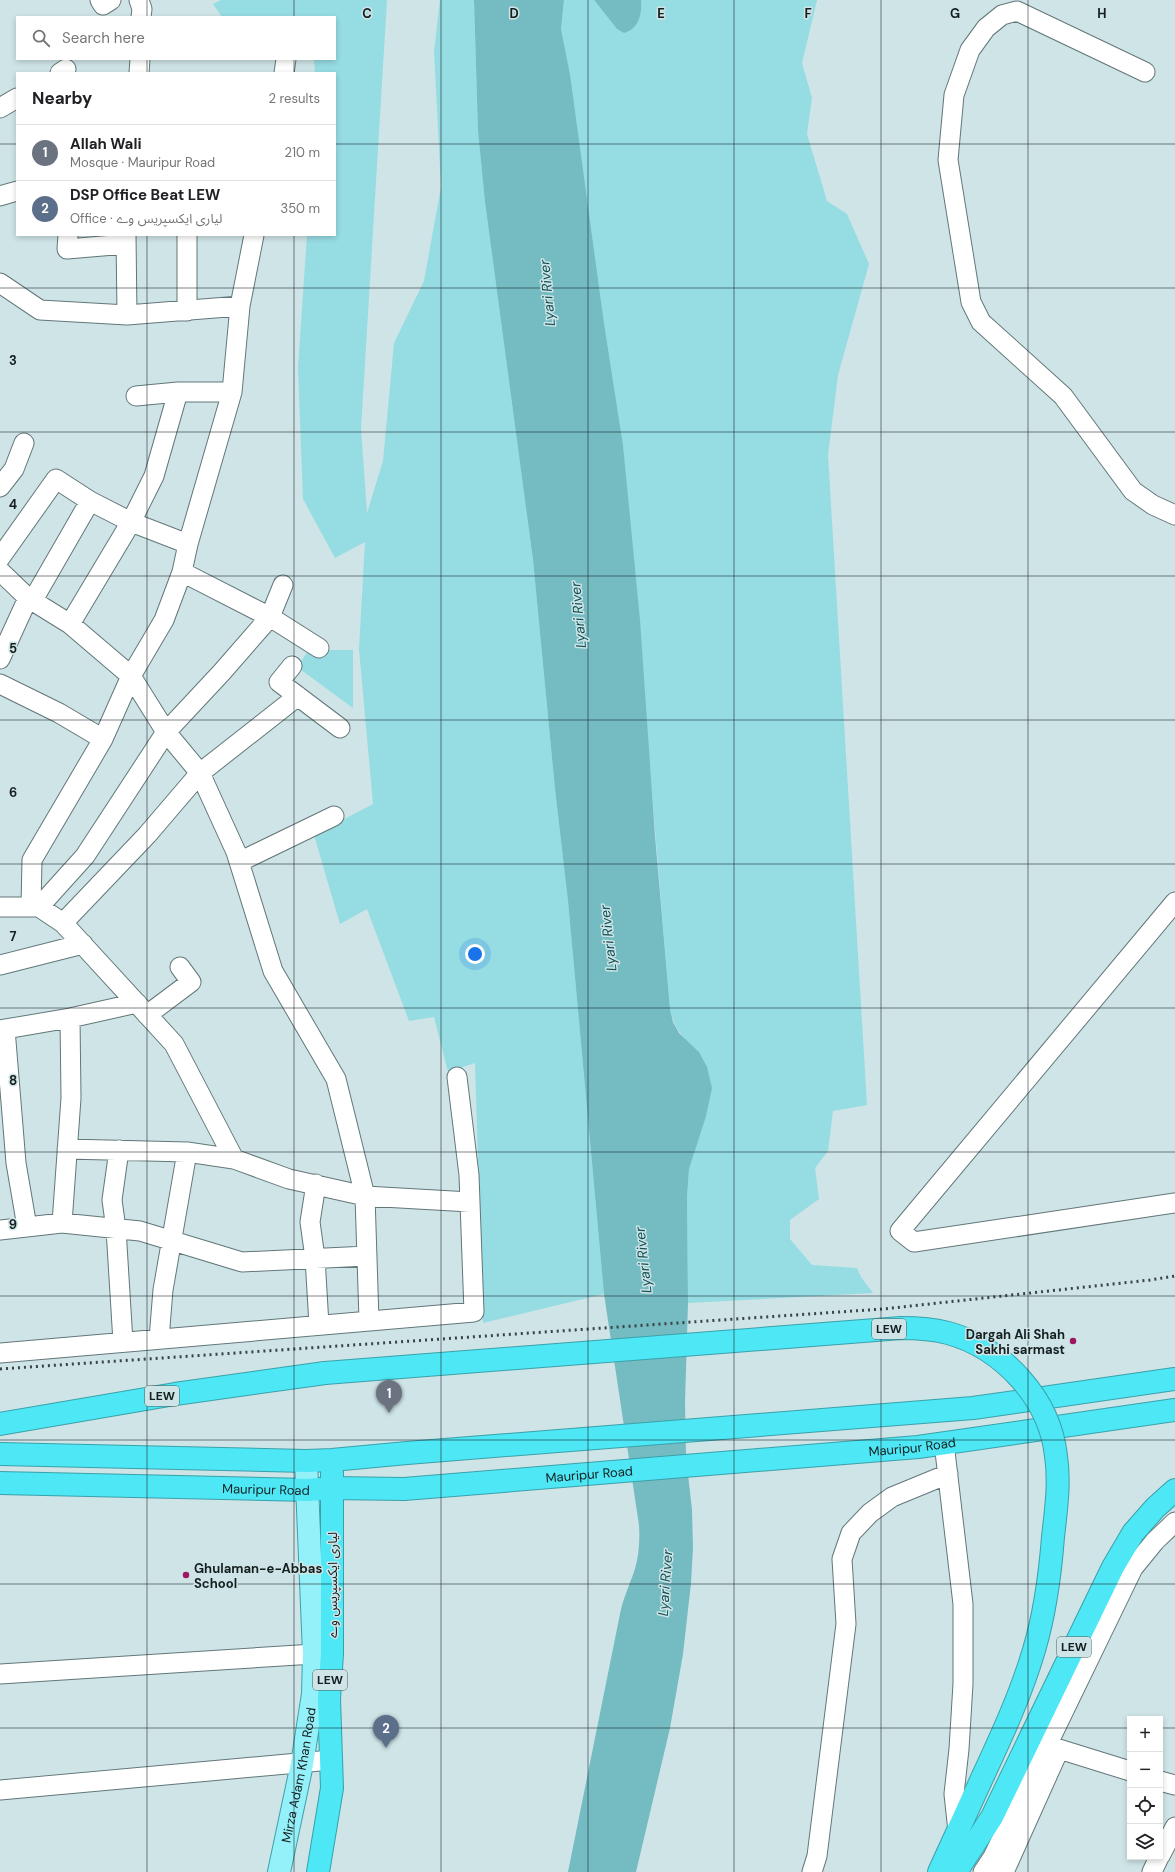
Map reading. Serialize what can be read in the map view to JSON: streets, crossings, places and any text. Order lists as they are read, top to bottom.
{
  "streets": {
    "highway": ["LEW", "Mauripur Road", "لیاری ایکسپریس وے"],
    "main road": ["Mirza Adam Khan Road"]
  },
  "crossings": [
    ["Mauripur Road", "لیاری ایکسپریس وے"],
    ["Mauripur Road", "Mirza Adam Khan Road"]
  ],
  "water": ["Lyari River"],
  "places": ["Dargah Ali Shah Sakhi sarmast", "Ghulaman-e-Abbas School"],
  "page": {
    "search": "Search here",
    "heading": ["Nearby", "2 results"],
    "list": [
      {
        "mark": "1",
        "name": "Allah Wali",
        "note": "Mosque · Mauripur Road",
        "value": "210 m"
      },
      {
        "mark": "2",
        "name": "DSP Office Beat LEW",
        "note": "Office · لیاری ایکسپریس وے",
        "value": "350 m"
      }
    ],
    "pins": ["1", "2"],
    "map_buttons": ["+", "−"]
  },
  "grid": {
    "columns": [
      "C",
      "D",
      "E",
      "F",
      "G",
      "H"
    ],
    "rows": [
      "3",
      "4",
      "5",
      "6",
      "7",
      "8",
      "9"
    ]
  }
}
